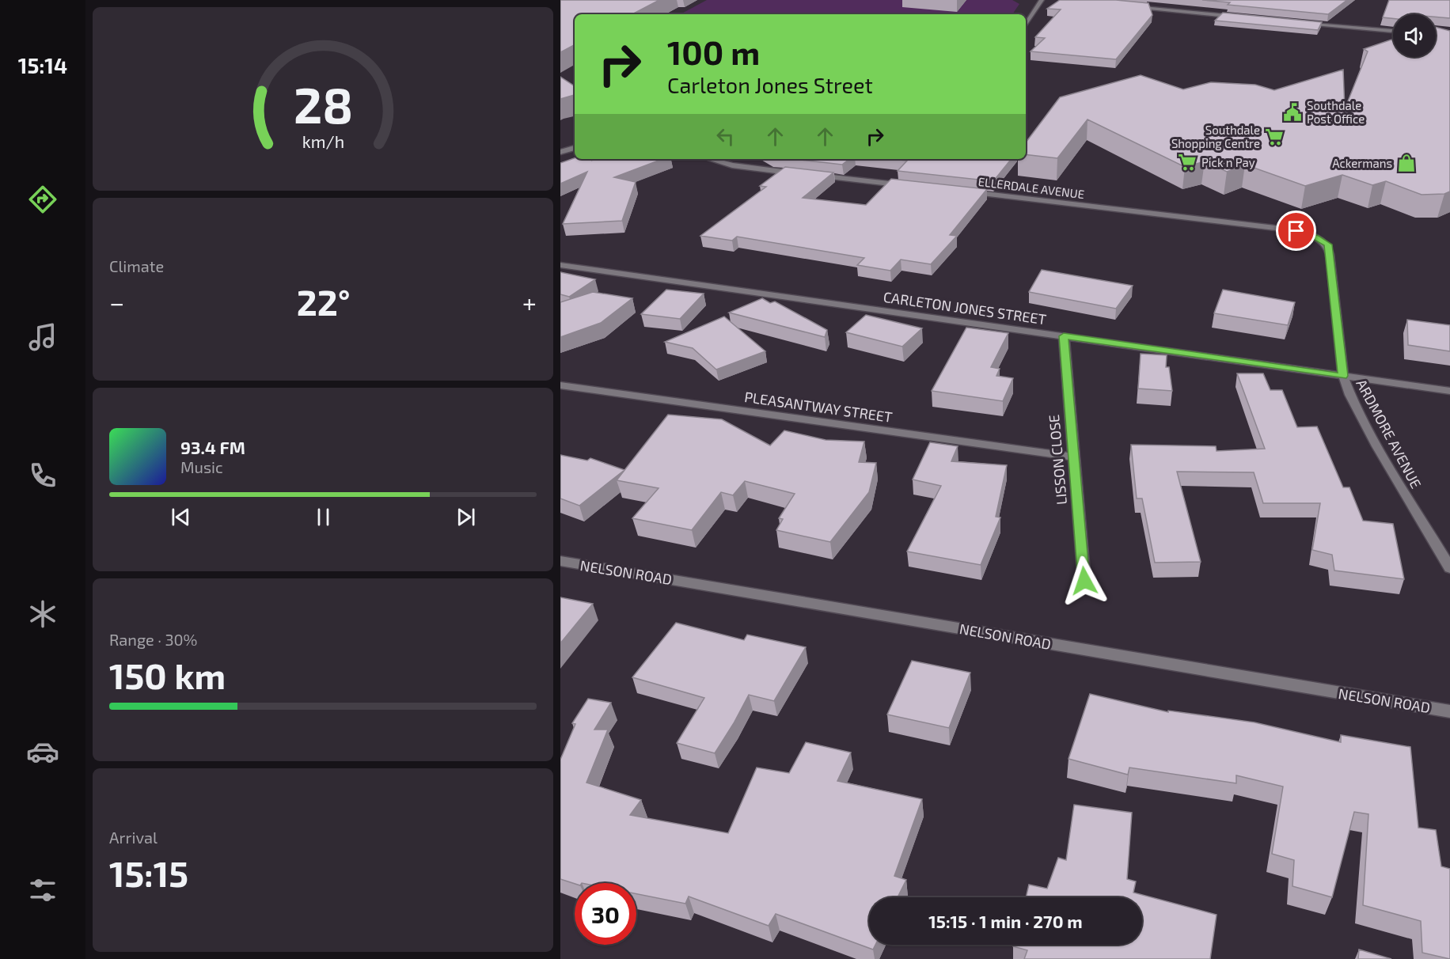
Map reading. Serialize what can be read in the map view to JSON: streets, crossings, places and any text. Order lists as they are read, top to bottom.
{
  "streets": {
    "street": [
      "ELLERDALE AVENUE",
      "CARLETON JONES STREET",
      "PLEASANTWAY STREET",
      "ARDMORE AVENUE",
      "LISSON CLOSE",
      "NELSON ROAD"
    ]
  },
  "crossings": [
    ["ELLERDALE AVENUE", "ARDMORE AVENUE"],
    ["CARLETON JONES STREET", "ARDMORE AVENUE"],
    ["CARLETON JONES STREET", "LISSON CLOSE"],
    ["PLEASANTWAY STREET", "LISSON CLOSE"]
  ],
  "places": {
    "public building": ["Southdale Post Office"],
    "supermarket": ["Southdale Shopping Centre", "Pick n Pay"],
    "shop": ["Ackermans"]
  },
  "page": {
    "tabs": "15:14",
    "turn": ["100 m", "Carleton Jones Street"],
    "tile": [
      "Climate",
      ["Range · 30%", "150 km"],
      ["Arrival", "15:15"]
    ],
    "heat": ["−", "22°", "+"],
    "song": ["93.4 FM", "Music"],
    "limit": "30",
    "trip": "15:15 · 1 min · 270 m",
    "gauge": ["28", "km/h"]
  }
}
